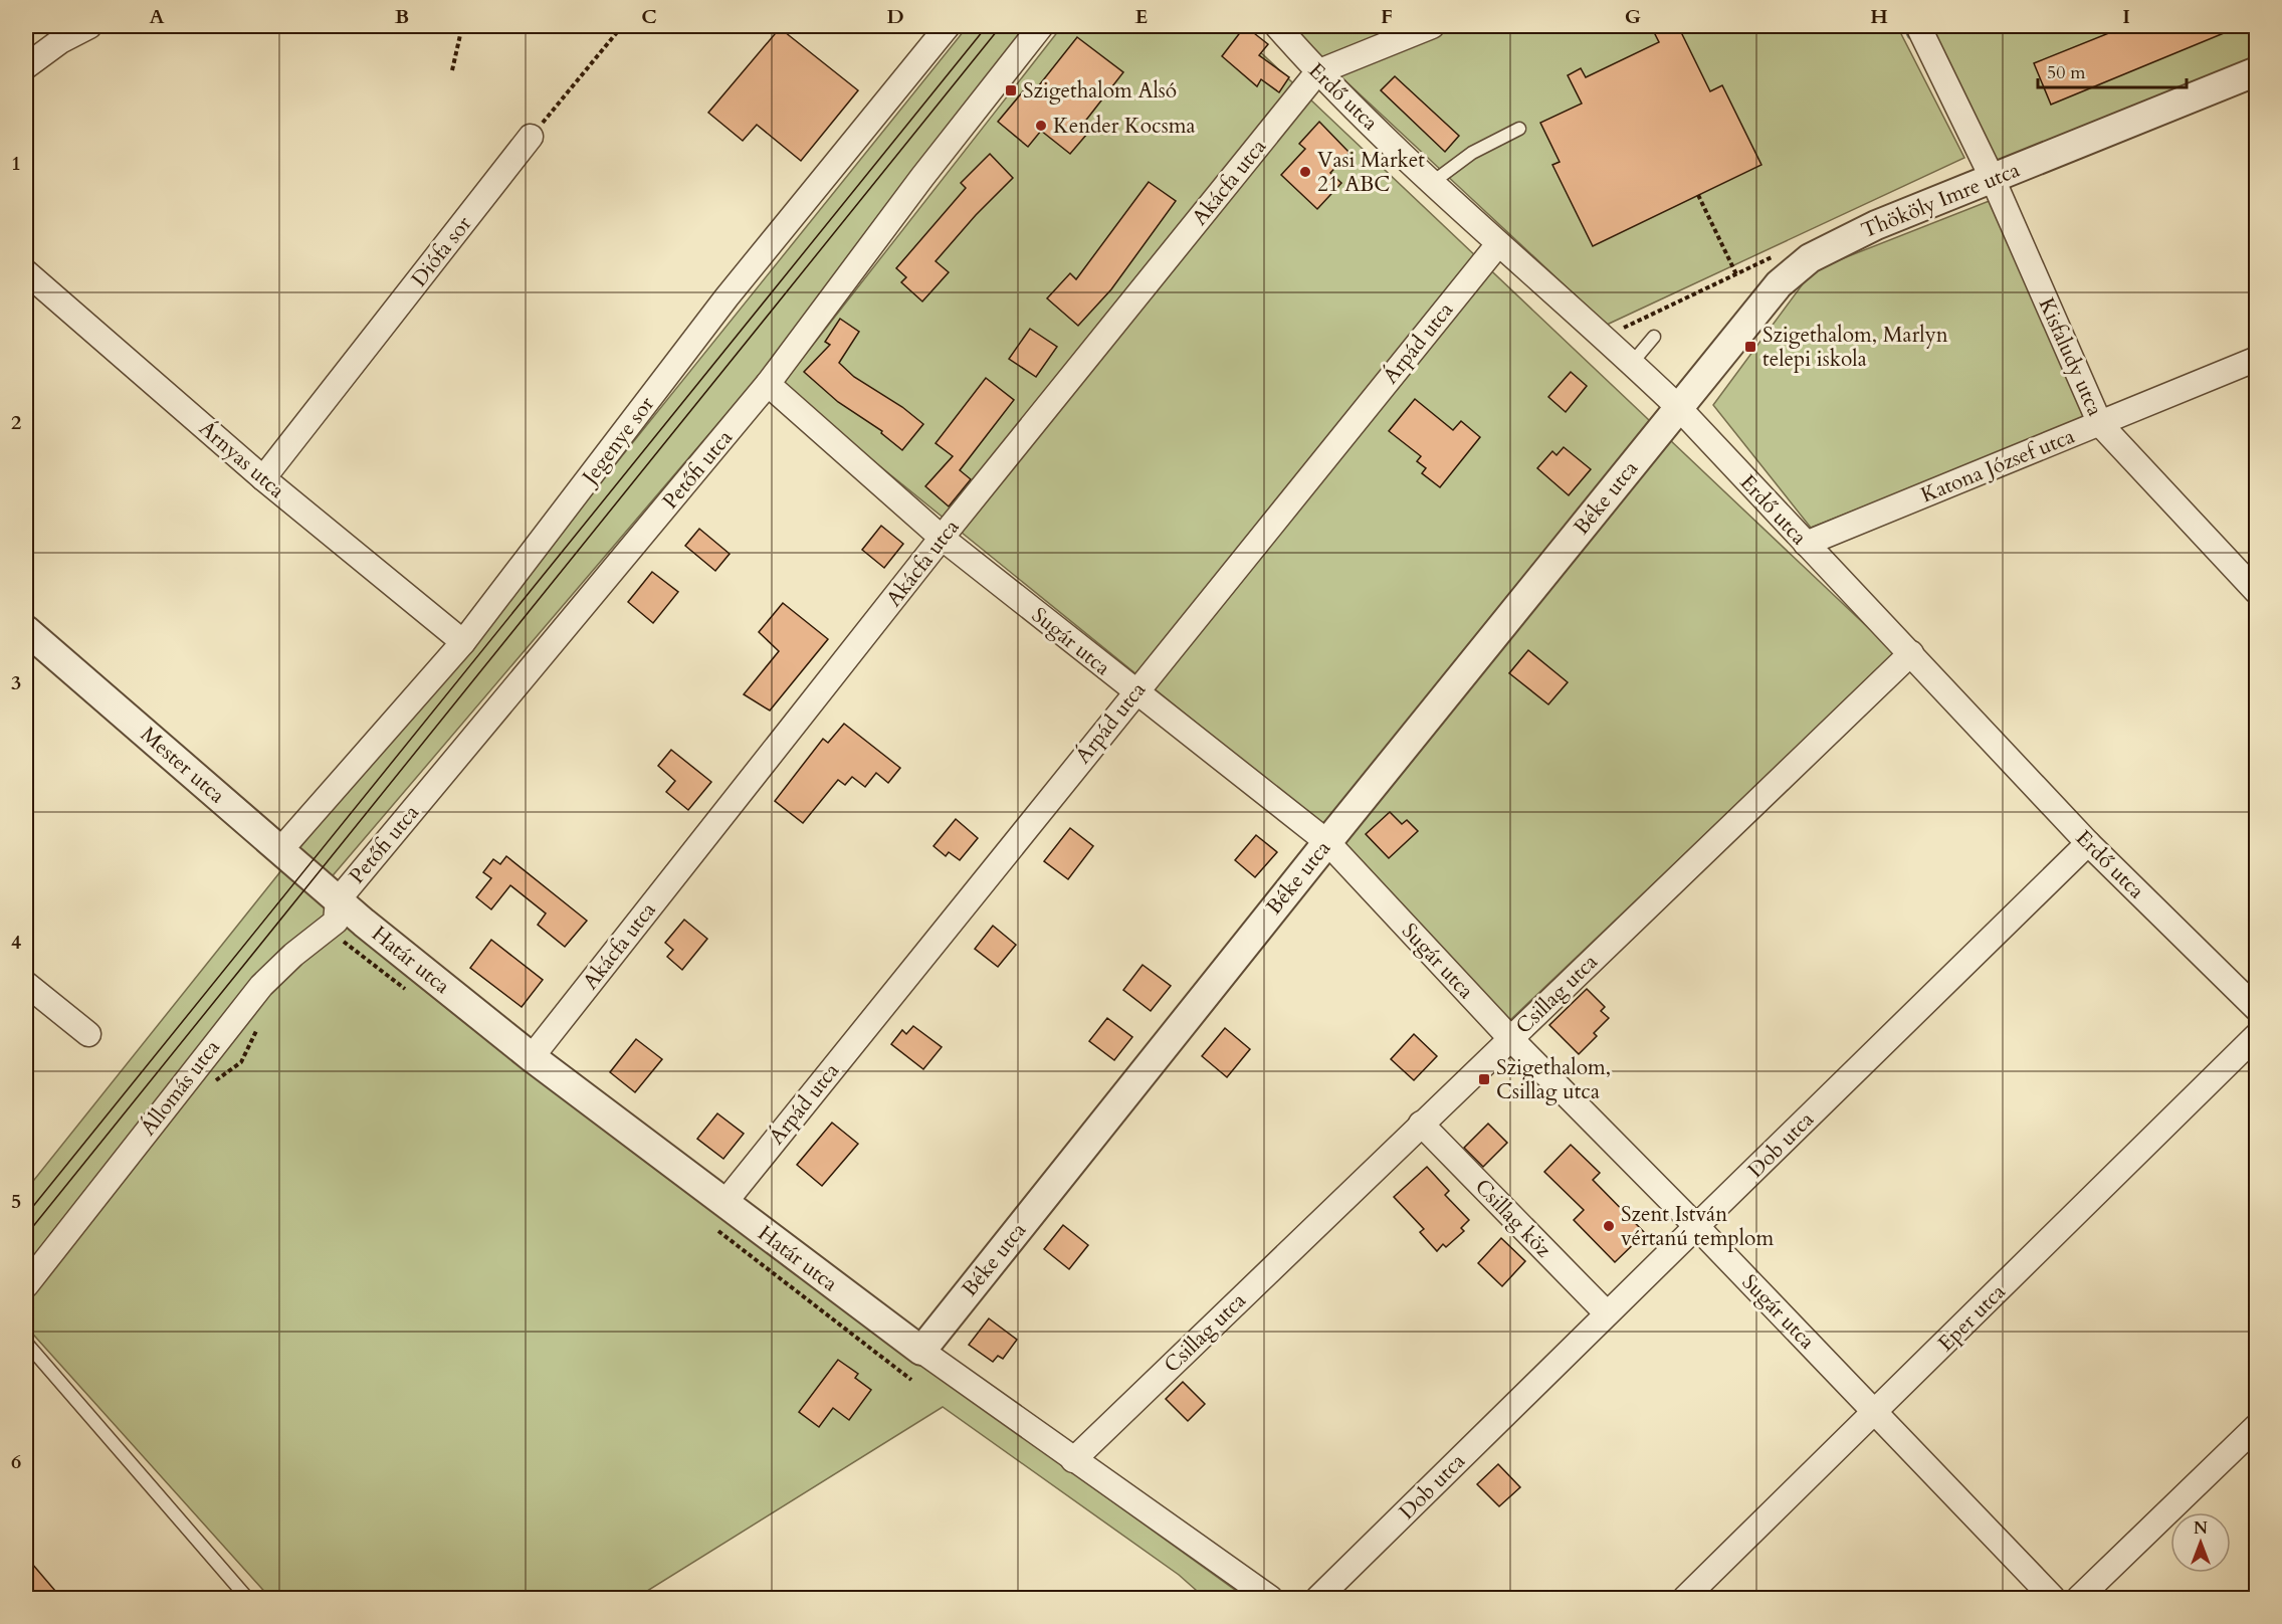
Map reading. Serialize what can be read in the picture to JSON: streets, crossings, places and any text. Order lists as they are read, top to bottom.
{
  "streets": {
    "street": [
      "Erdő utca",
      "Akácfa utca",
      "Thököly Imre utca",
      "Diófa sor",
      "Árpád utca",
      "Kisfaludy utca",
      "Jegenye sor",
      "Árnyas utca",
      "Katona József utca",
      "Petőfi utca",
      "Béke utca",
      "Sugár utca",
      "Mester utca",
      "Határ utca",
      "Csillag utca",
      "Állomás utca",
      "Dob utca",
      "Csillag köz",
      "Eper utca"
    ]
  },
  "crossings": [
    ["Erdő utca", "Akácfa utca"],
    ["Erdő utca", "Thököly Imre utca"],
    ["Erdő utca", "Árpád utca"],
    ["Erdő utca", "Katona József utca"],
    ["Erdő utca", "Béke utca"],
    ["Erdő utca", "Csillag utca"],
    ["Erdő utca", "Dob utca"],
    ["Akácfa utca", "Sugár utca"],
    ["Akácfa utca", "Határ utca"],
    ["Thököly Imre utca", "Kisfaludy utca"],
    ["Thököly Imre utca", "Béke utca"],
    ["Diófa sor", "Árnyas utca"],
    ["Árpád utca", "Sugár utca"],
    ["Árpád utca", "Határ utca"],
    ["Kisfaludy utca", "Katona József utca"],
    ["Jegenye sor", "Árnyas utca"],
    ["Jegenye sor", "Mester utca"],
    ["Petőfi utca", "Sugár utca"],
    ["Petőfi utca", "Mester utca"],
    ["Petőfi utca", "Határ utca"],
    ["Petőfi utca", "Állomás utca"],
    ["Béke utca", "Sugár utca"],
    ["Béke utca", "Határ utca"],
    ["Sugár utca", "Csillag utca"],
    ["Sugár utca", "Dob utca"],
    ["Sugár utca", "Eper utca"],
    ["Mester utca", "Határ utca"],
    ["Mester utca", "Állomás utca"],
    ["Határ utca", "Csillag utca"],
    ["Határ utca", "Állomás utca"],
    ["Csillag utca", "Csillag köz"],
    ["Dob utca", "Csillag köz"]
  ],
  "places": {
    "transit": ["Szigethalom Alsó", "Szigethalom, Marlyn telepi iskola", "Szigethalom, Csillag utca"],
    "other": ["Kender Kocsma", "Vasi Market 21 ABC", "Szent István vértanú templom"]
  },
  "scale_bar": "50 m",
  "north": "top",
  "grid": {
    "columns": [
      "A",
      "B",
      "C",
      "D",
      "E",
      "F",
      "G",
      "H",
      "I"
    ],
    "rows": [
      "1",
      "2",
      "3",
      "4",
      "5",
      "6"
    ]
  }
}
